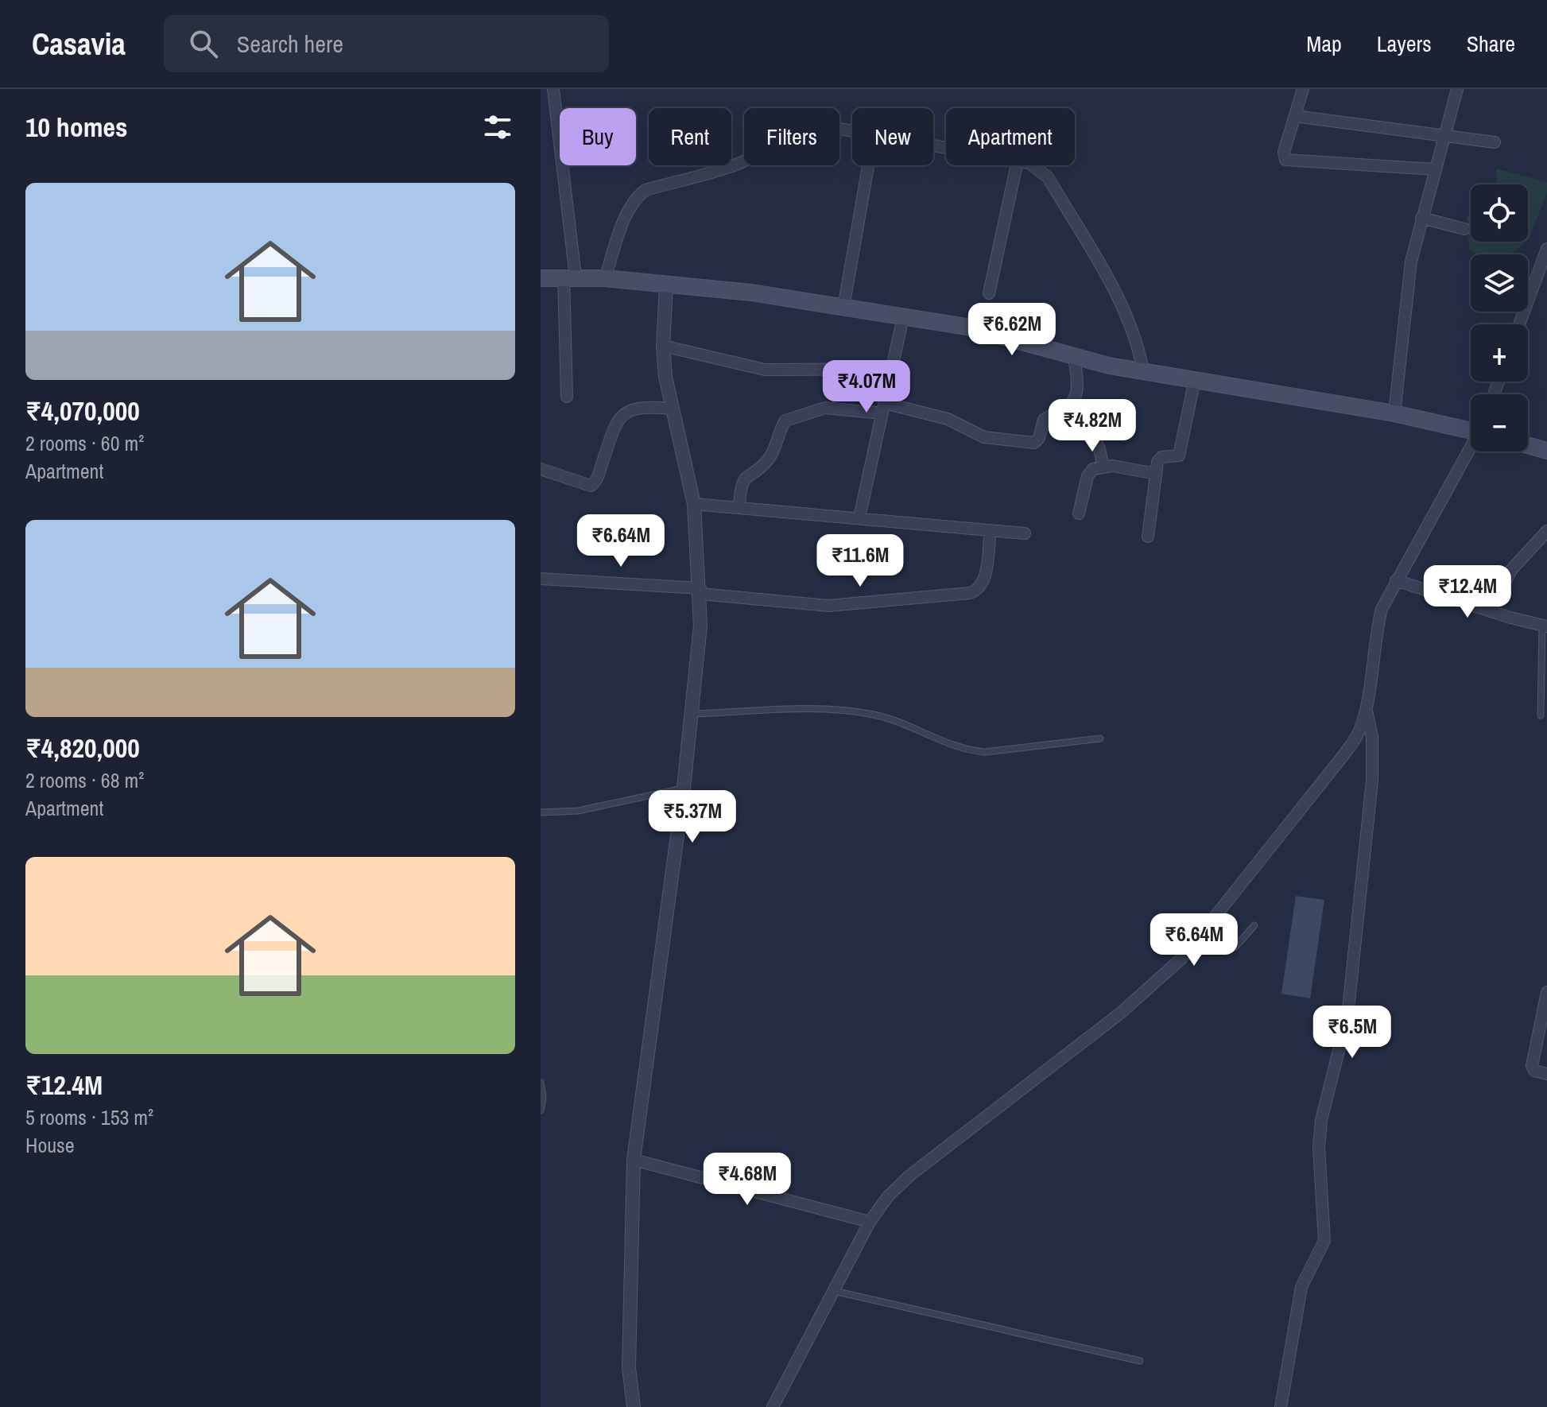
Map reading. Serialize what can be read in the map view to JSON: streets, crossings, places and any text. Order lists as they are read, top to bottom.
{
  "page": {
    "header": "Casavia",
    "search": "Search here",
    "nav": ["Map", "Layers", "Share"],
    "heading": "10 homes",
    "chip": [
      "Buy",
      "Rent",
      "Filters",
      "New",
      "Apartment"
    ],
    "list": [
      {
        "name": "₹4,070,000",
        "note": "2 rooms · 60 m² · Apartment"
      },
      {
        "name": "₹4,820,000",
        "note": "2 rooms · 68 m² · Apartment"
      },
      {
        "name": "₹12.4M",
        "note": "5 rooms · 153 m² · House"
      }
    ],
    "map_buttons": ["+", "−"],
    "price": [
      "₹6.62M",
      "₹4.07M",
      "₹4.82M",
      "₹6.64M",
      "₹11.6M",
      "₹12.4M",
      "₹5.37M",
      "₹6.64M",
      "₹6.5M",
      "₹4.68M"
    ]
  }
}
